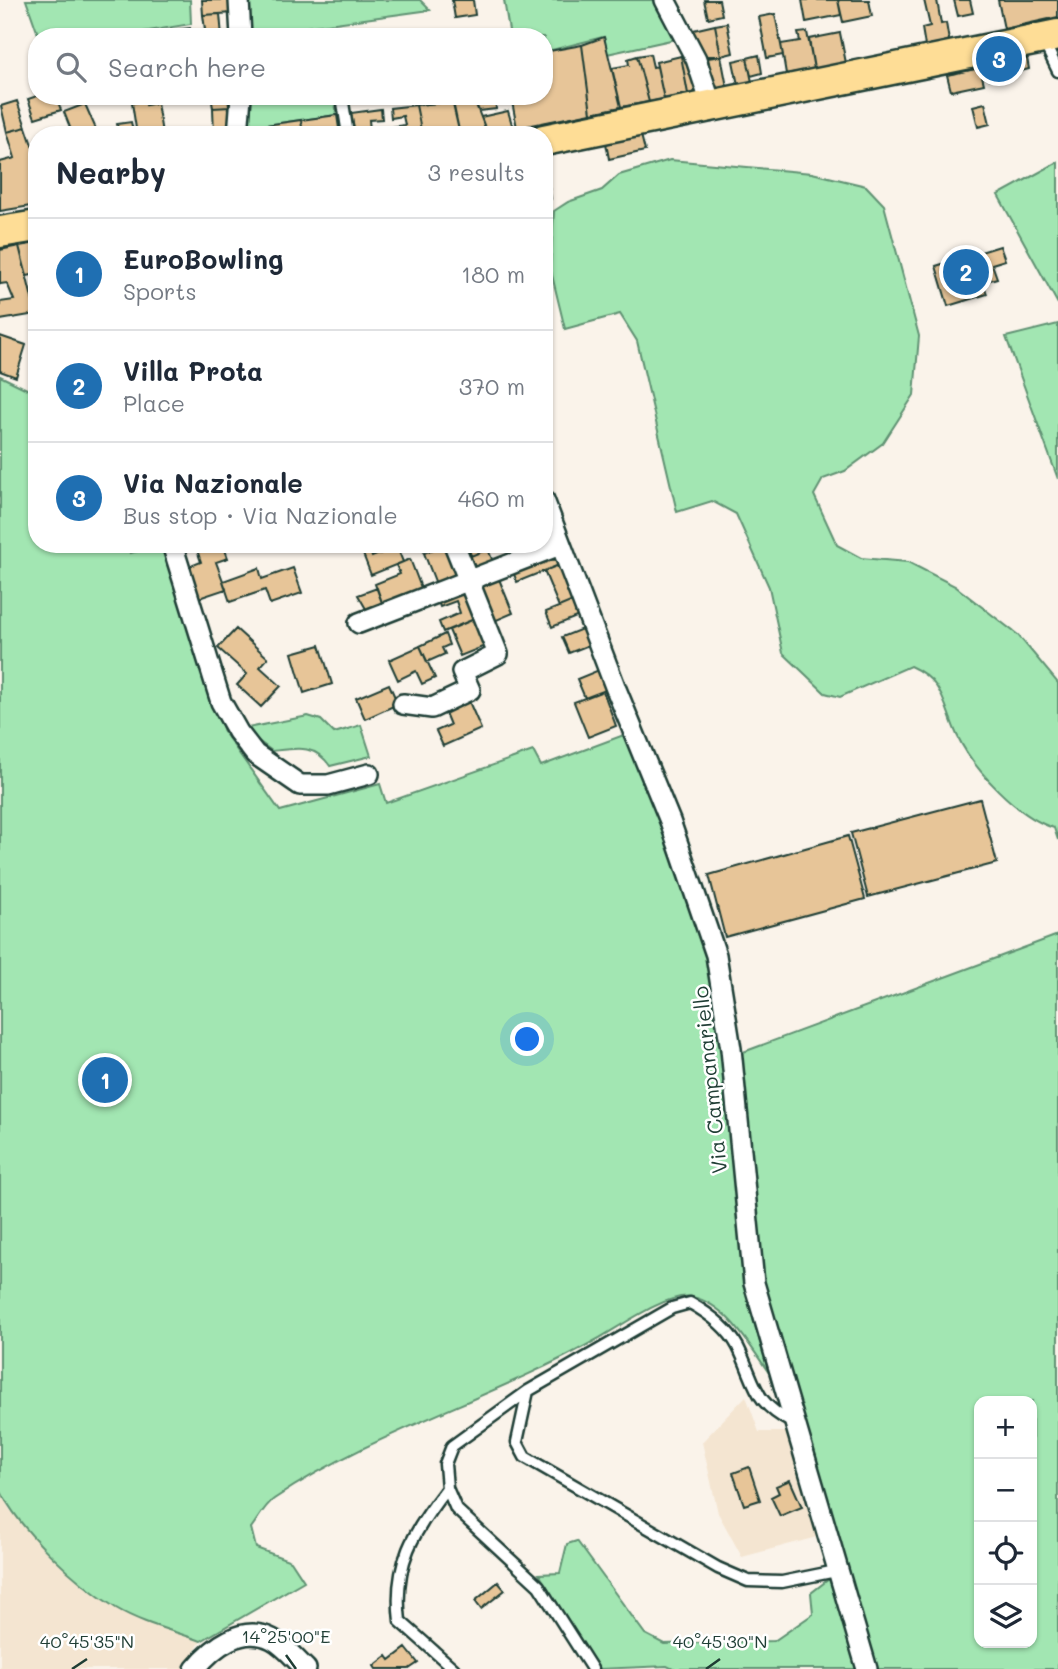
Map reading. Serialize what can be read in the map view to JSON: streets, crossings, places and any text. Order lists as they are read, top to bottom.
{
  "streets": {
    "street": ["Via Campanariello"]
  },
  "page": {
    "search": "Search here",
    "pins": ["3", "2", "1"],
    "heading": ["Nearby", "3 results"],
    "list": [
      {
        "mark": "1",
        "name": "EuroBowling",
        "note": "Sports",
        "value": "180 m"
      },
      {
        "mark": "2",
        "name": "Villa Prota",
        "note": "Place",
        "value": "370 m"
      },
      {
        "mark": "3",
        "name": "Via Nazionale",
        "note": "Bus stop · Via Nazionale",
        "value": "460 m"
      }
    ],
    "map_buttons": ["+", "−"]
  },
  "coordinates": ["14°25'00\"E", "40°45'35\"N", "40°45'30\"N"]
}
